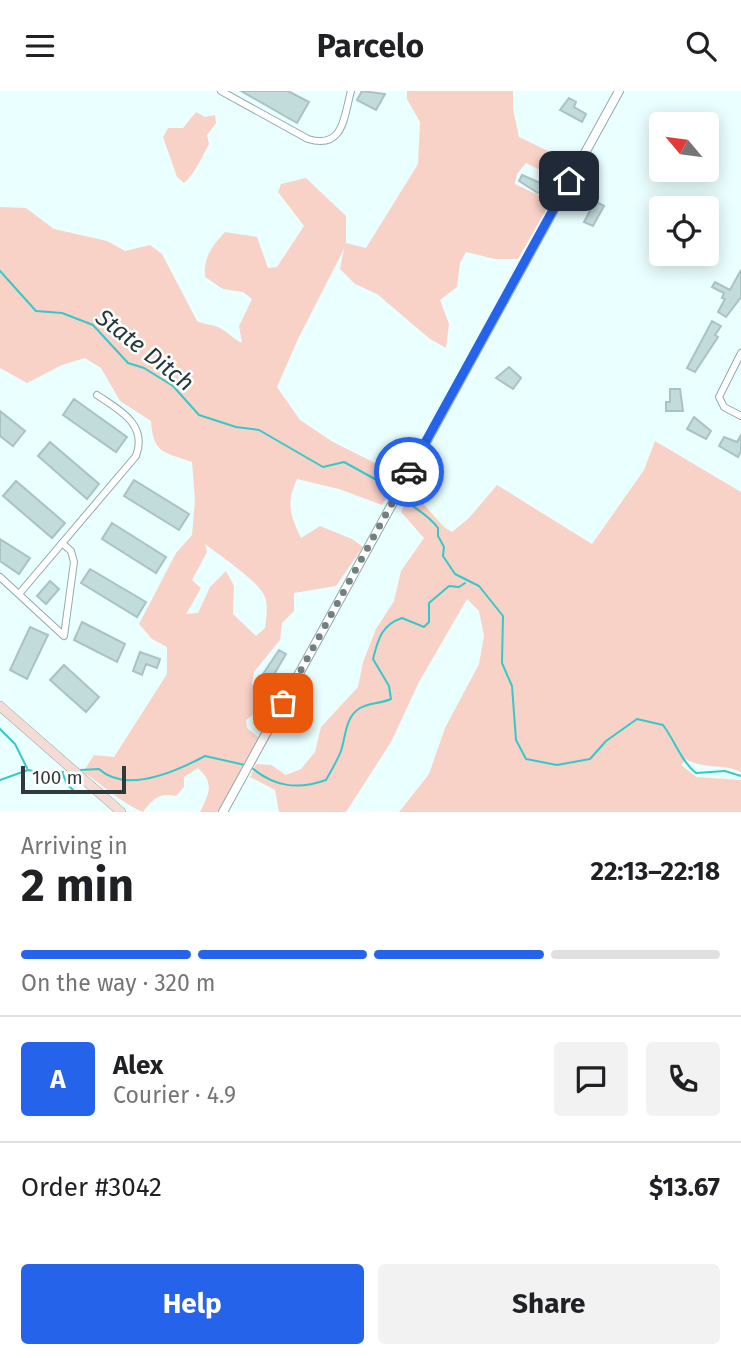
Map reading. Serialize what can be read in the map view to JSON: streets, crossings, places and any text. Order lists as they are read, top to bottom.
{
  "water": ["State Ditch"],
  "scale_bar": "100 m",
  "north": "top left",
  "page": {
    "header": "Parcelo",
    "scale": "100 m",
    "heading": ["2 min", "Arriving in", "22:13–22:18"],
    "panel": [
      "Alex",
      "Courier · 4.9",
      "Order #3042",
      "$13.67"
    ],
    "bar": "On the way · 320 m",
    "round": "A",
    "buttons": ["Help", "Share"]
  }
}
